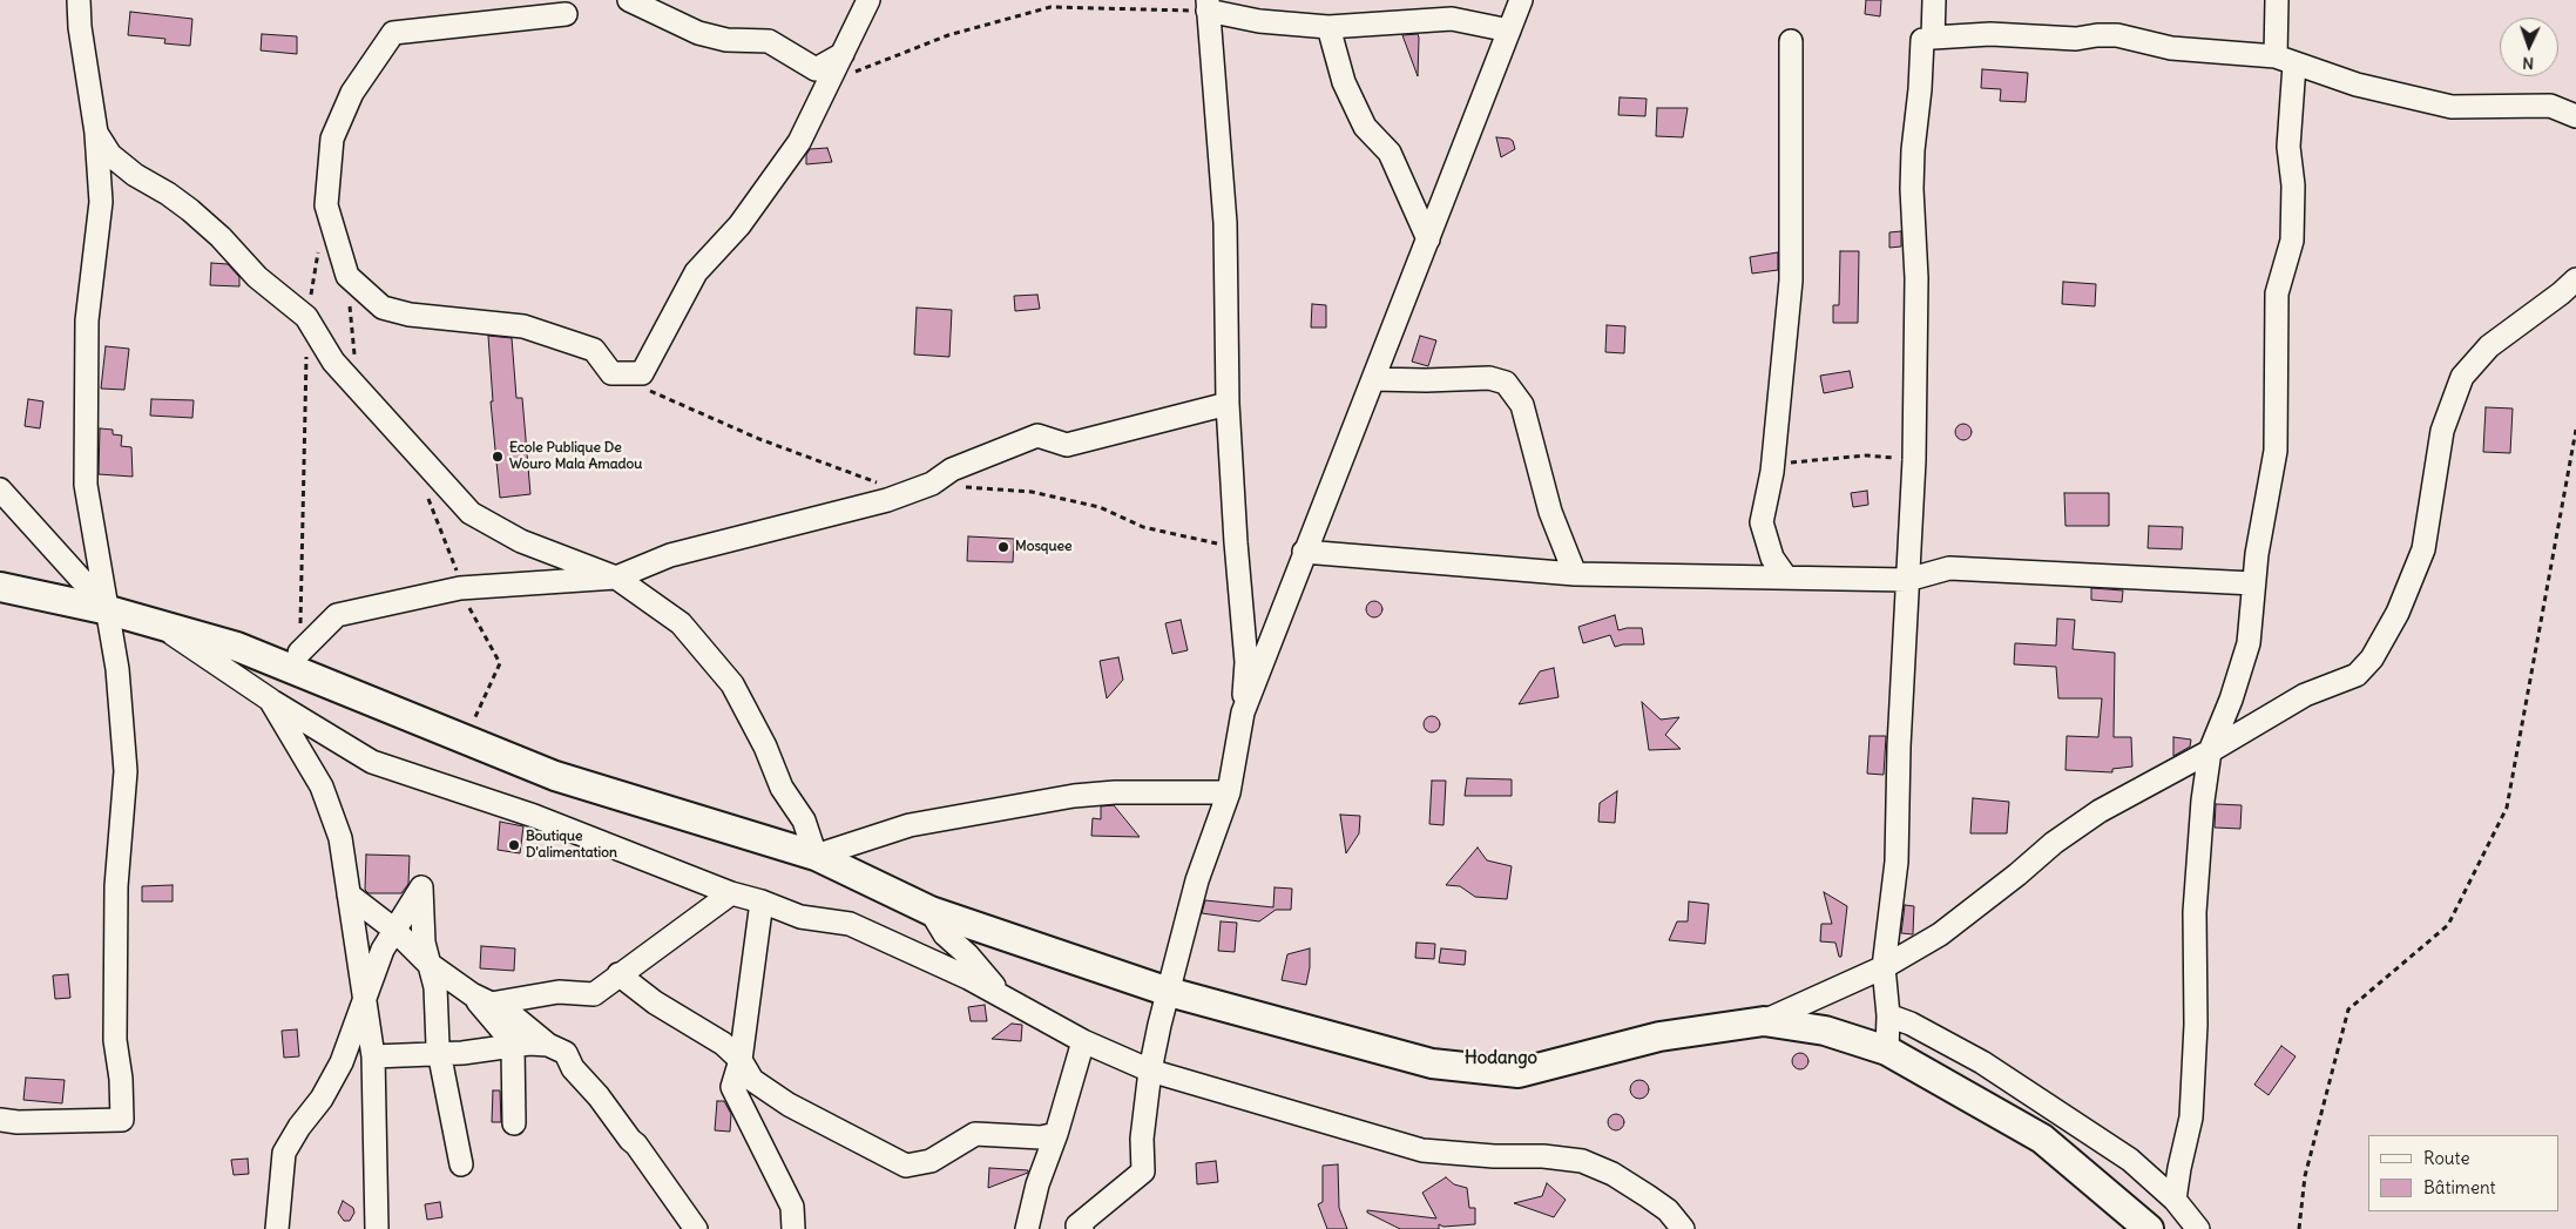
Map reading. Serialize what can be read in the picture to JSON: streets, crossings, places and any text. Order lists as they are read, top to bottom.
{
  "districts": ["Hodango"],
  "places": ["Ecole Publique De Wouro Mala Amadou", "Mosquee", "Boutique D'alimentation"],
  "legend": ["Route", "Bâtiment"],
  "north": "bottom"
}
